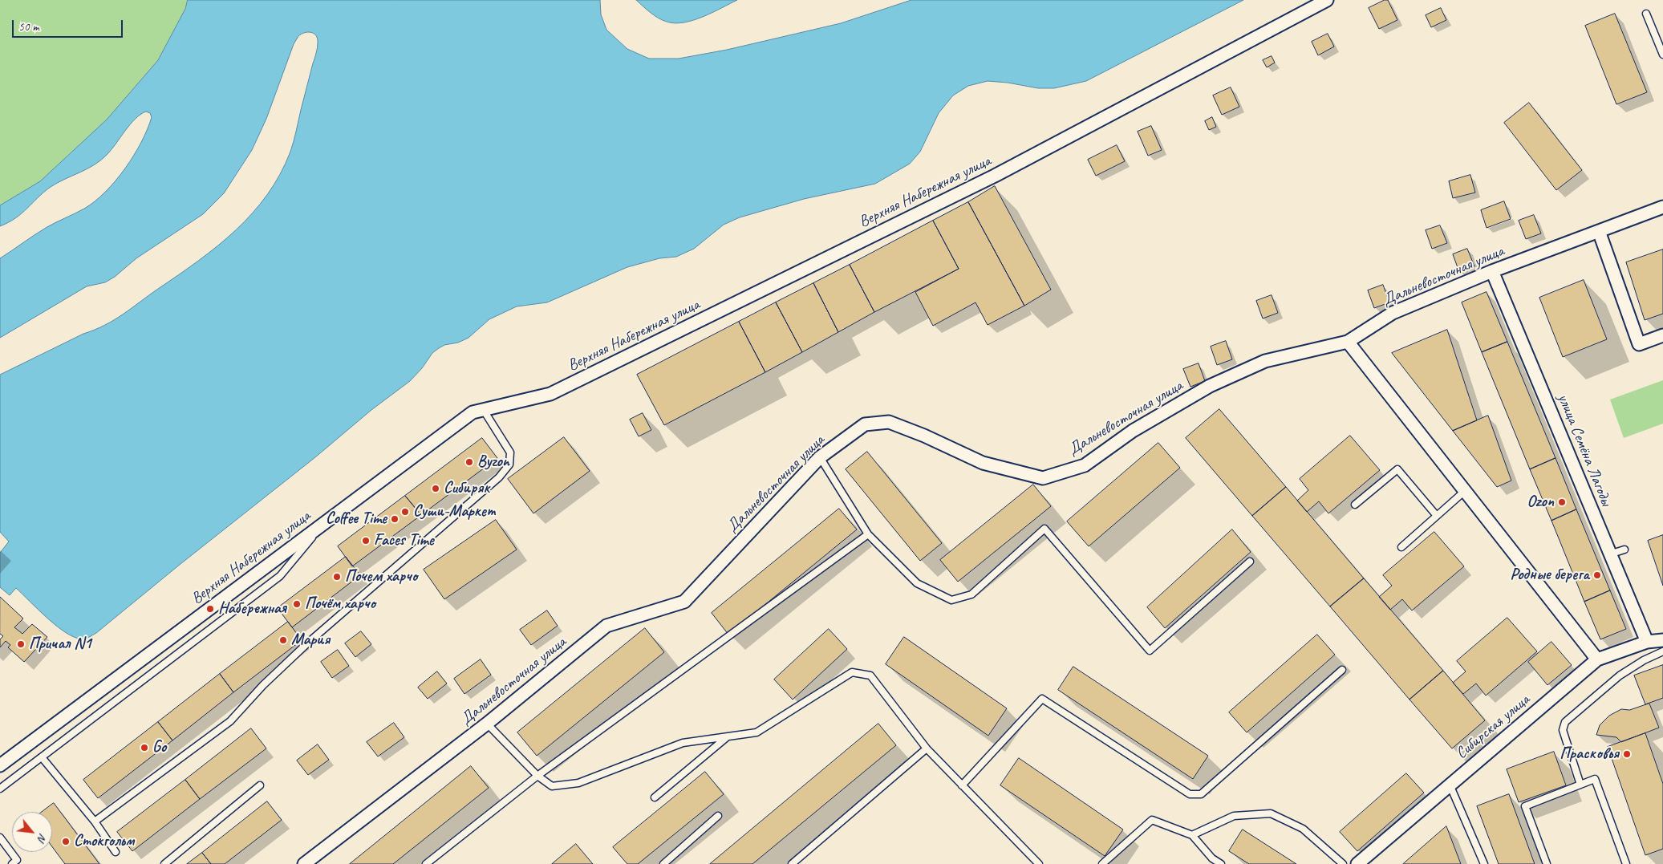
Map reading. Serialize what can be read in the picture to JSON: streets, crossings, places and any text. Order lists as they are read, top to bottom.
{
  "streets": {
    "street": [
      "Верхняя Набережная улица",
      "Дальневосточная улица",
      "улица Семёна Лагоды",
      "Сибирская улица"
    ]
  },
  "crossings": [
    ["Дальневосточная улица", "улица Семёна Лагоды"],
    ["улица Семёна Лагоды", "Сибирская улица"]
  ],
  "places": [
    "Byzon",
    "Сибиряк",
    "Ozon",
    "Суши-Маркет",
    "Coffee Time",
    "Faces Time",
    "Родные берега",
    "Почем харчо",
    "Почём харчо",
    "Набережная",
    "Мария",
    "Причал N1",
    "Go",
    "Прасковья",
    "Стокгольм"
  ],
  "scale_bar": "50 m",
  "north": "bottom right"
}
